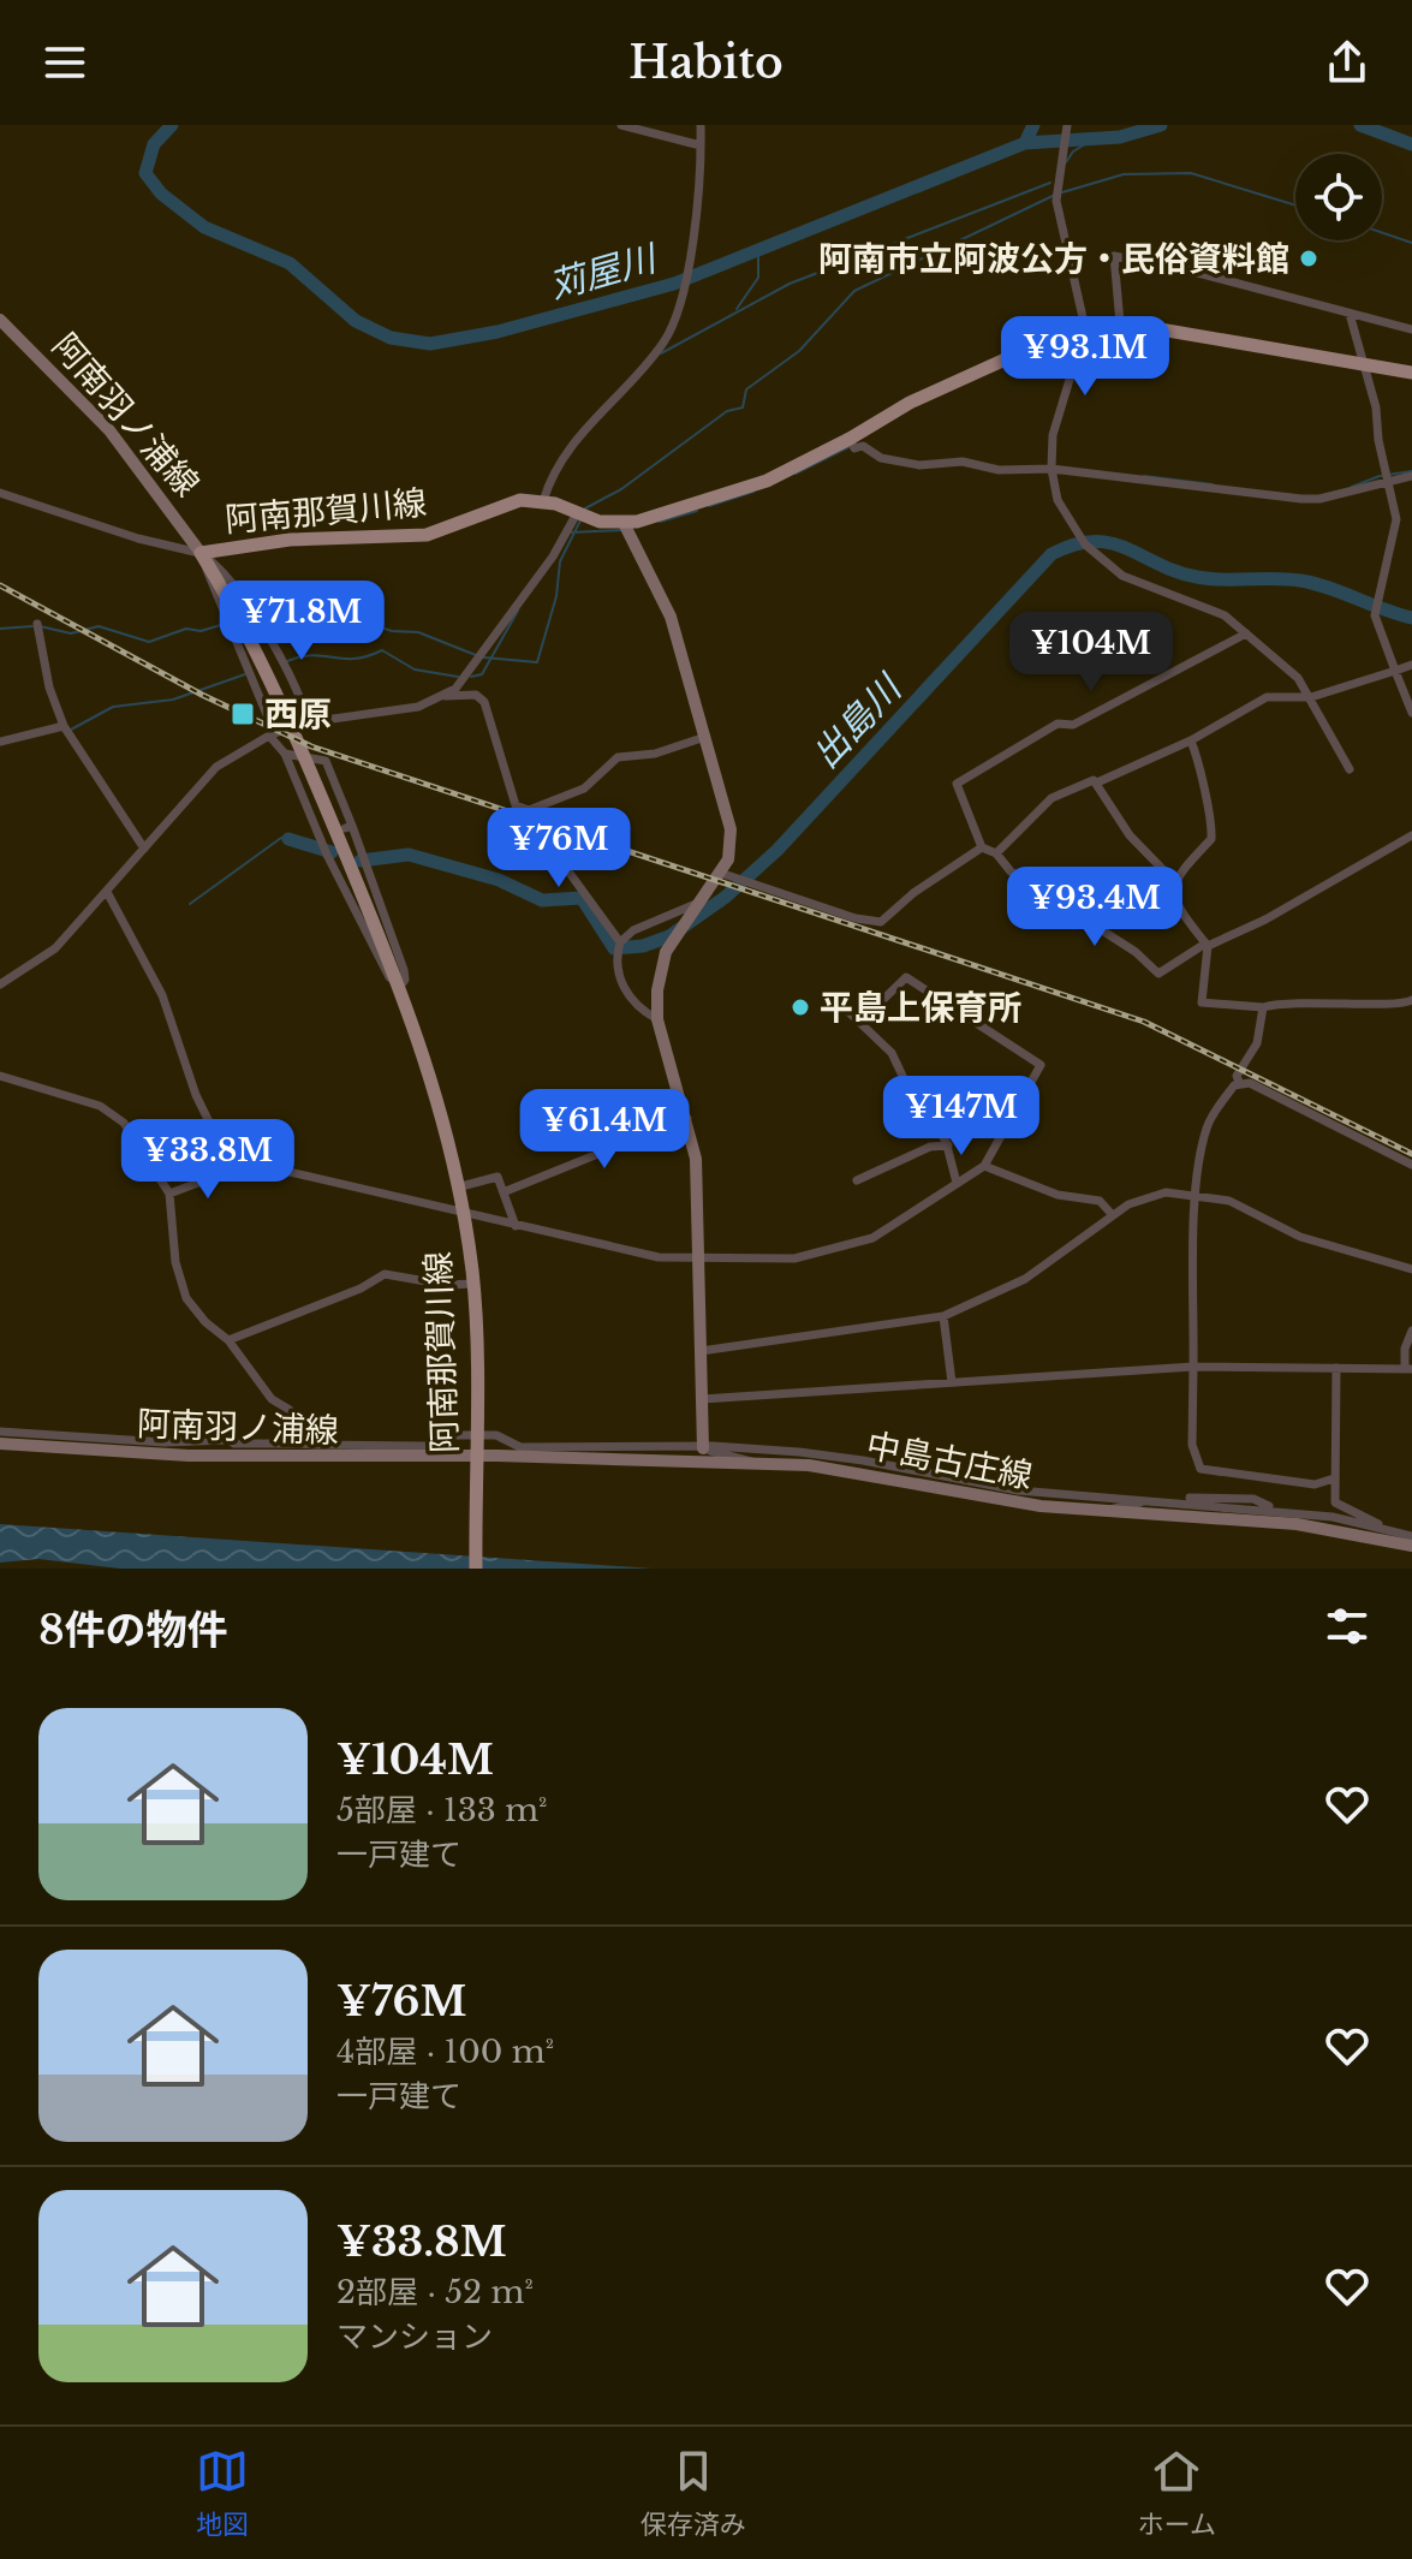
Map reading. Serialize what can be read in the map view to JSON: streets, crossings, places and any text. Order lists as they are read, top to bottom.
{
  "streets": {
    "main road": ["阿南羽ノ浦線", "阿南那賀川線", "中島古庄線"]
  },
  "crossings": [
    ["阿南羽ノ浦線", "阿南那賀川線"],
    ["阿南羽ノ浦線", "中島古庄線"],
    ["阿南那賀川線", "中島古庄線"]
  ],
  "water": ["苅屋川", "出島川"],
  "places": {
    "other": ["阿南市立阿波公方・民俗資料館", "平島上保育所"],
    "transit": ["西原"]
  },
  "page": {
    "header": "Habito",
    "price": [
      "¥93.1M",
      "¥71.8M",
      "¥104M",
      "¥76M",
      "¥93.4M",
      "¥147M",
      "¥61.4M",
      "¥33.8M"
    ],
    "heading": "8件の物件",
    "list": [
      {
        "name": "¥104M",
        "note": "5部屋 · 133 m² · 一戸建て"
      },
      {
        "name": "¥76M",
        "note": "4部屋 · 100 m² · 一戸建て"
      },
      {
        "name": "¥33.8M",
        "note": "2部屋 · 52 m² · マンション"
      }
    ],
    "tabs": ["地図", "保存済み", "ホーム"]
  }
}
